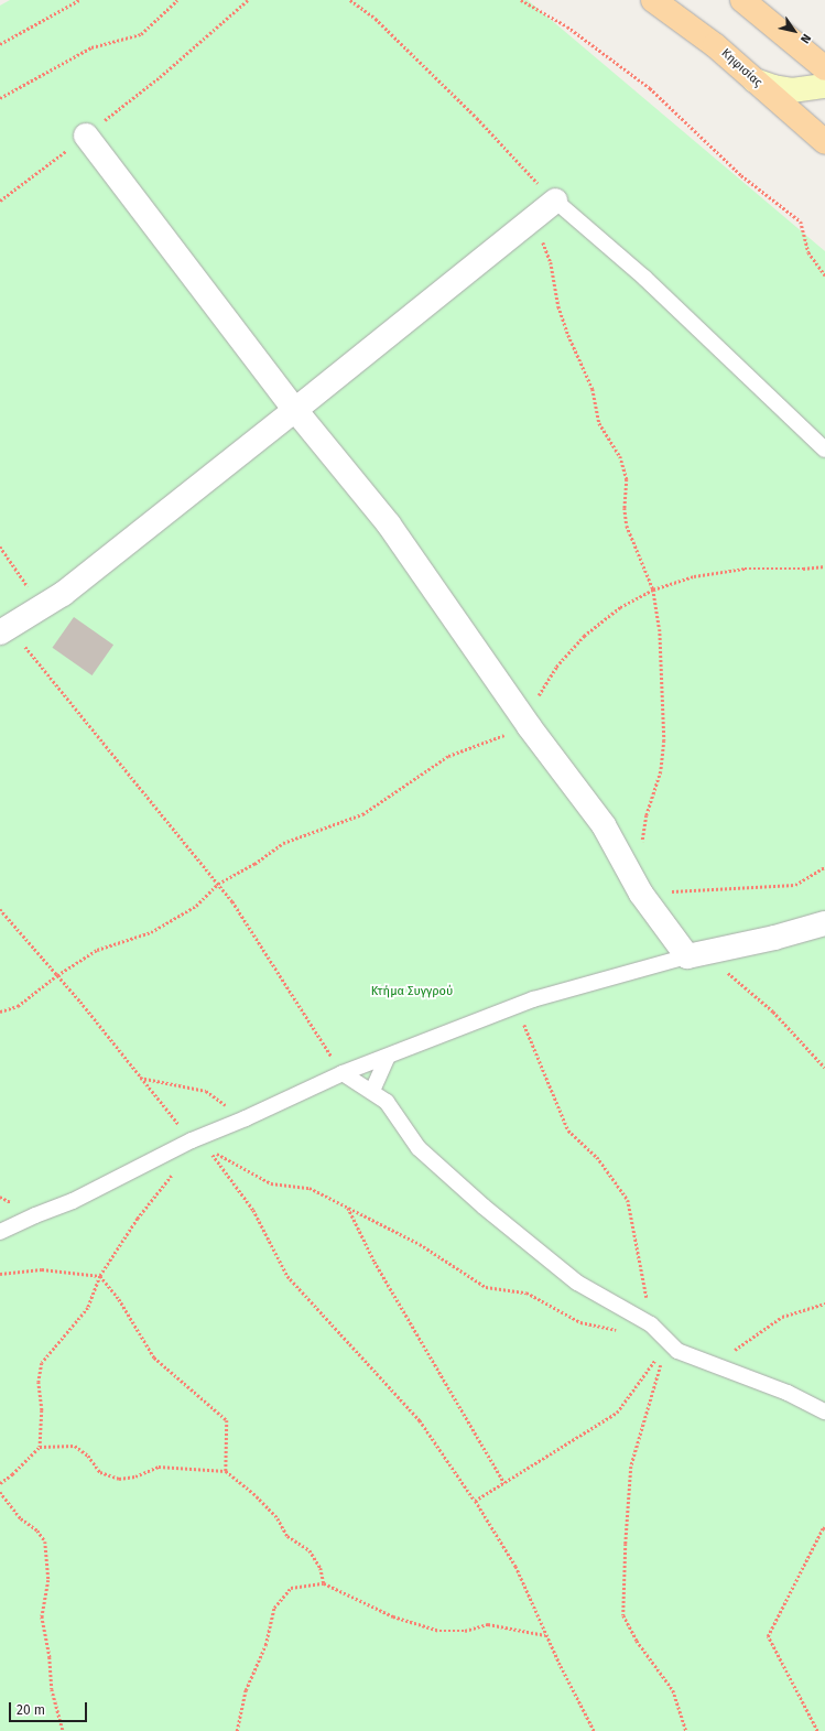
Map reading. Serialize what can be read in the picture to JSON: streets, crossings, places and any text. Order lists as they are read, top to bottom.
{
  "streets": {
    "main road": ["Κηφισίας"]
  },
  "parks": ["Κτήμα Συγγρού"],
  "scale_bar": "20 m",
  "north": "bottom right"
}
